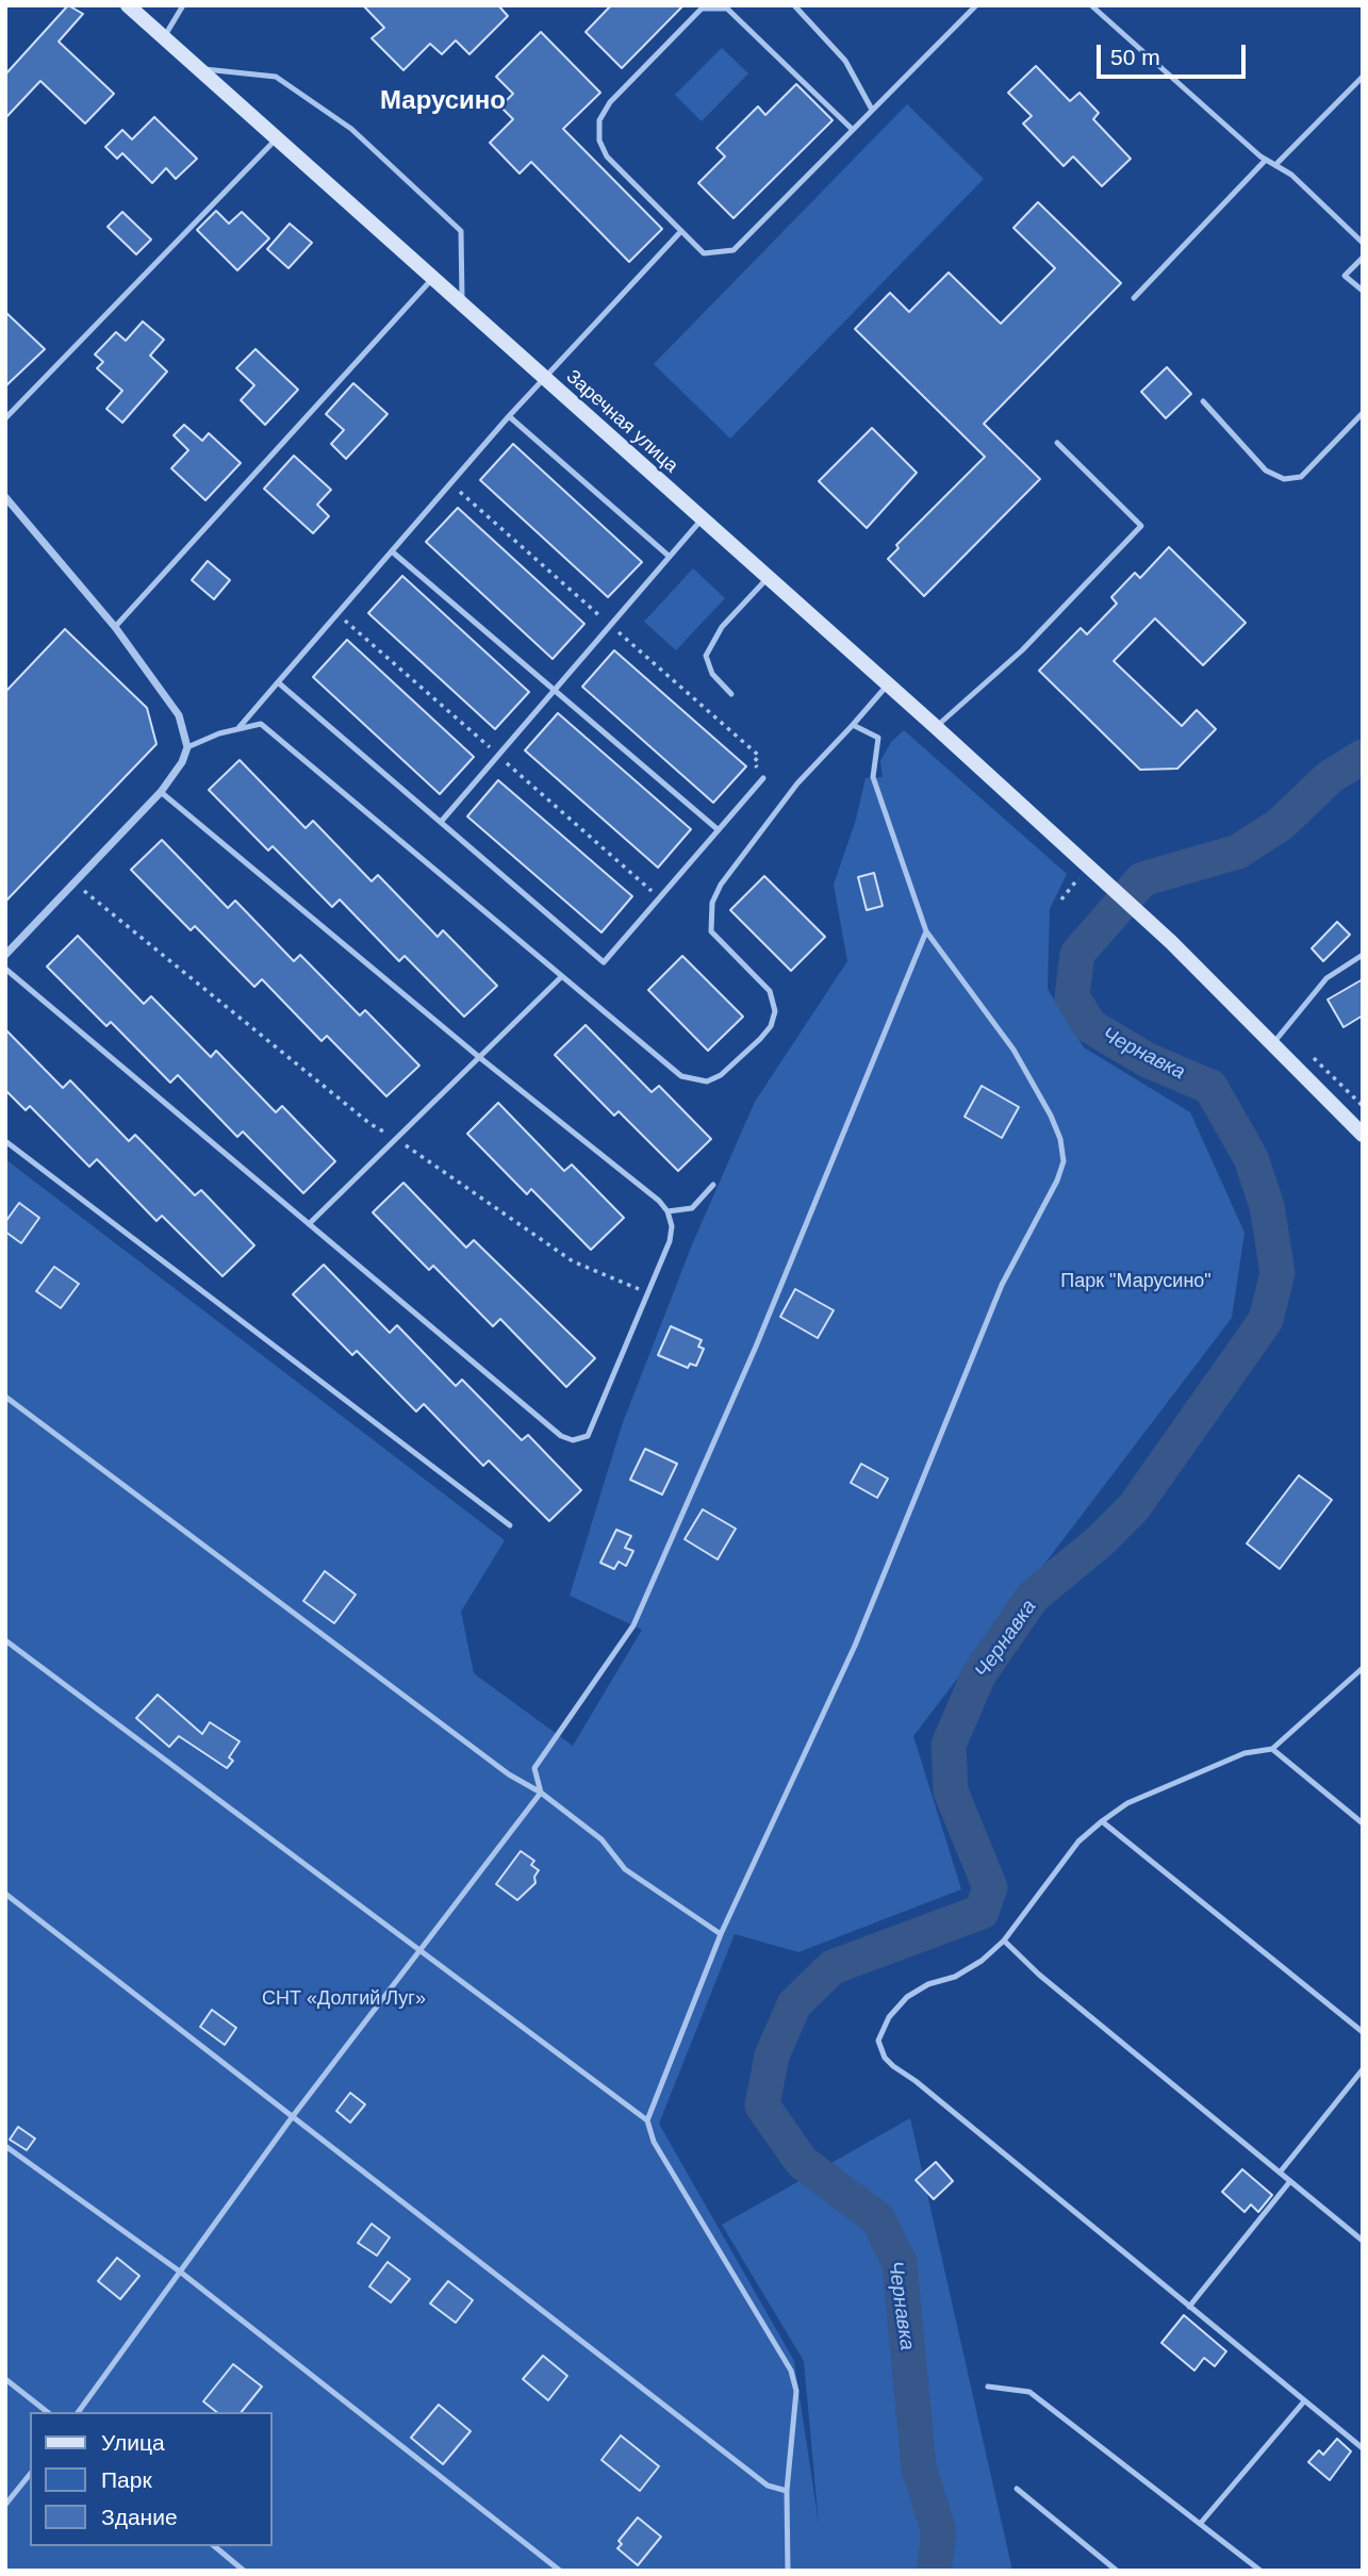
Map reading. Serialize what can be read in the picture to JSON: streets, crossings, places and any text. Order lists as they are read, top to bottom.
{
  "streets": {
    "street": ["Заречная улица"]
  },
  "districts": ["Марусино"],
  "water": ["Чернавка"],
  "parks": ["Парк \"Марусино\"", "СНТ «Долгий Луг»"],
  "legend": ["Улица", "Парк", "Здание"],
  "scale_bar": "50 m"
}
